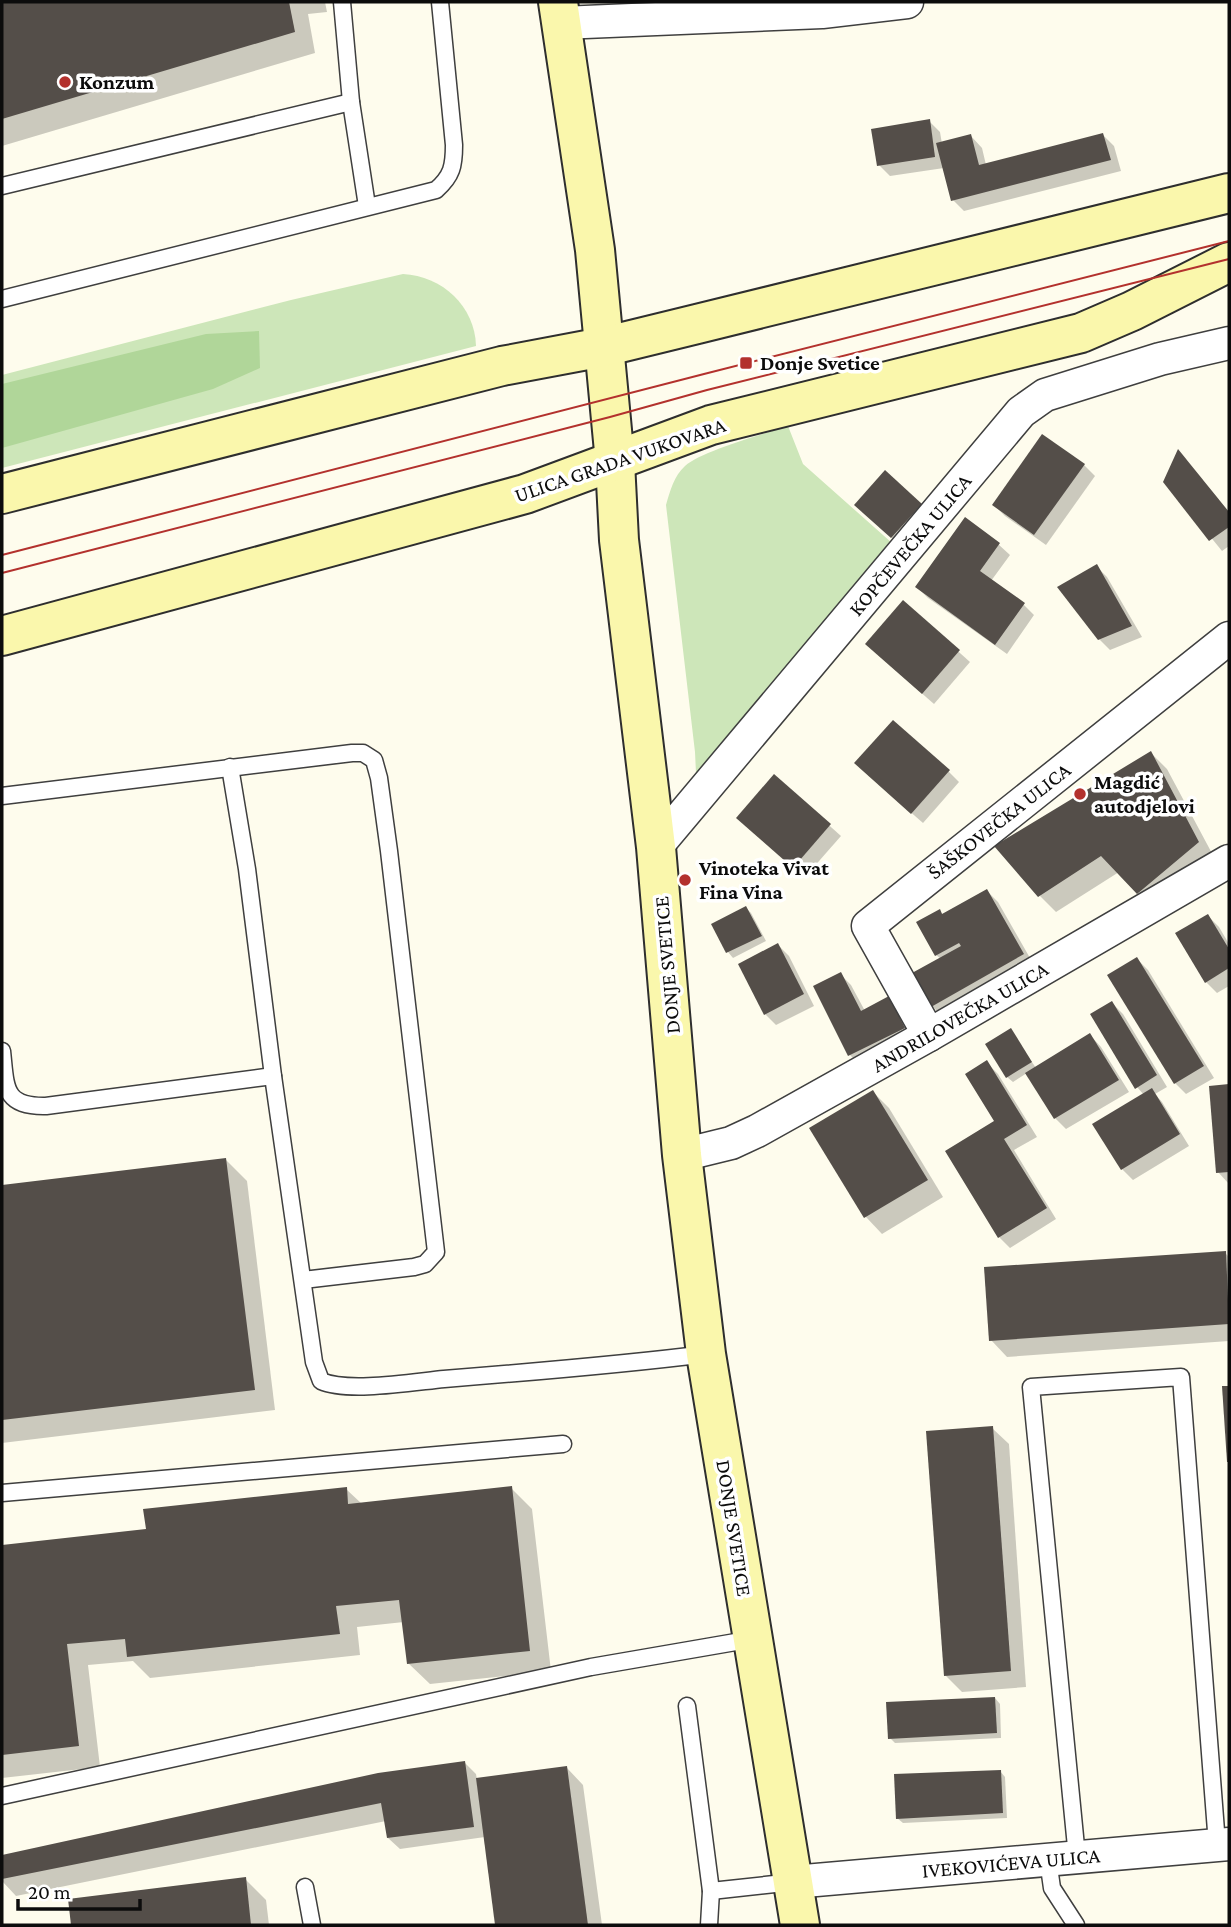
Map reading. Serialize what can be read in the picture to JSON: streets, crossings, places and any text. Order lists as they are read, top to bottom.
{
  "streets": {
    "street": [
      "ULICA GRADA VUKOVARA",
      "KOPČEVEČKA ULICA",
      "ŠAŠKOVEČKA ULICA",
      "DONJE SVETICE",
      "ANDRILOVEČKA ULICA",
      "IVEKOVIĆEVA ULICA"
    ]
  },
  "crossings": [
    ["ULICA GRADA VUKOVARA", "DONJE SVETICE"],
    ["KOPČEVEČKA ULICA", "DONJE SVETICE"],
    ["ŠAŠKOVEČKA ULICA", "ANDRILOVEČKA ULICA"],
    ["DONJE SVETICE", "ANDRILOVEČKA ULICA"],
    ["DONJE SVETICE", "IVEKOVIĆEVA ULICA"]
  ],
  "places": {
    "other": ["Konzum", "Magdić autodjelovi", "Vinoteka Vivat Fina Vina"],
    "transit": ["Donje Svetice"]
  },
  "scale_bar": "20 m"
}
